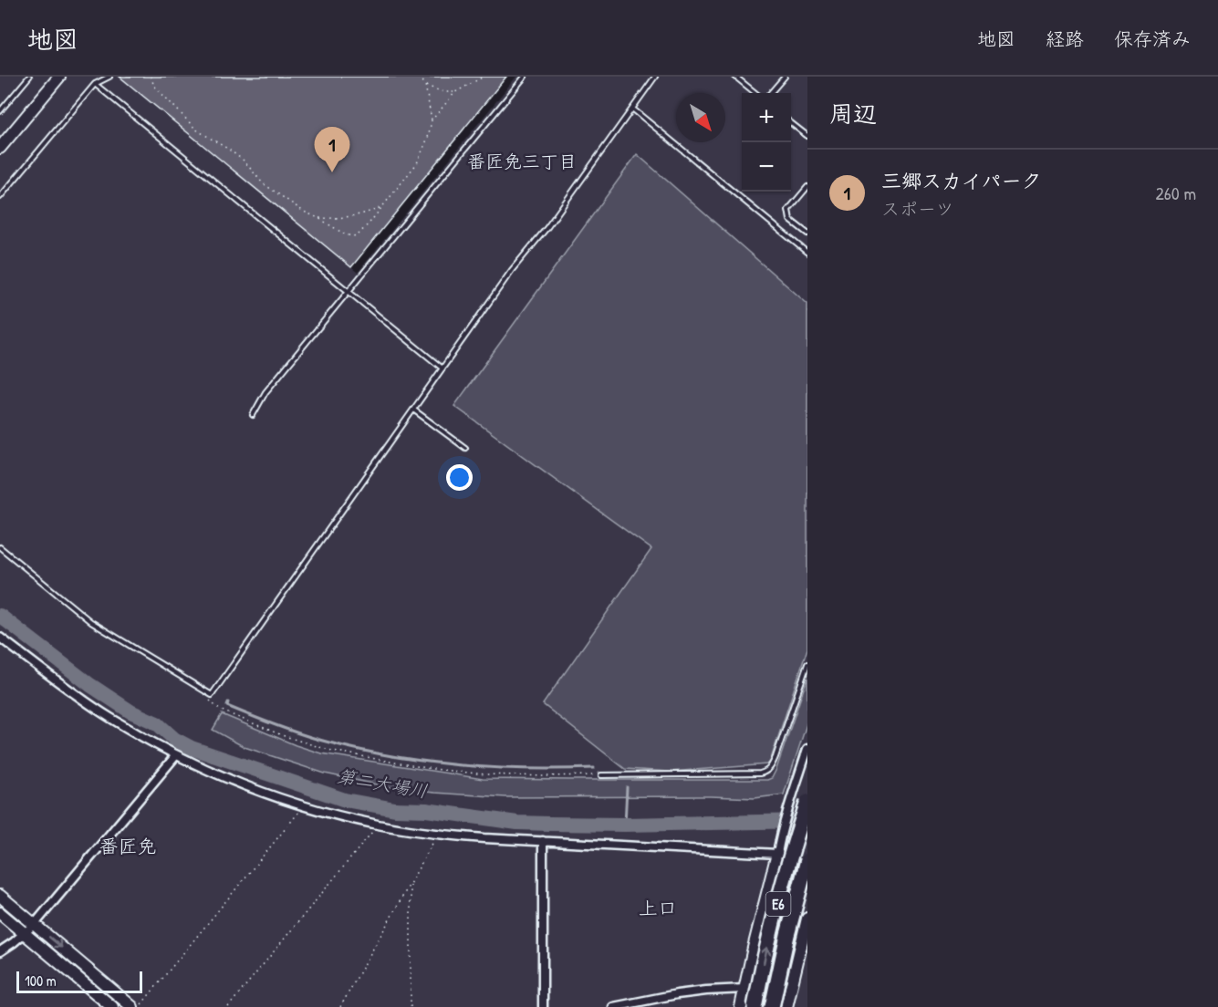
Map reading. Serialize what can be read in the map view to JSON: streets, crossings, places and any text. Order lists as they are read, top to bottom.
{
  "streets": {
    "highway": ["E6"]
  },
  "districts": ["番匠免三丁目", "番匠免", "上口"],
  "water": ["第二大場川"],
  "scale_bar": "100 m",
  "north": "bottom right",
  "page": {
    "header": "地図",
    "nav": ["地図", "経路", "保存済み"],
    "heading": "周辺",
    "map_buttons": ["+", "−"],
    "pins": "1",
    "list": [
      {
        "mark": "1",
        "name": "三郷スカイパーク",
        "note": "スポーツ",
        "value": "260 m"
      }
    ],
    "scale": "100 m"
  }
}
